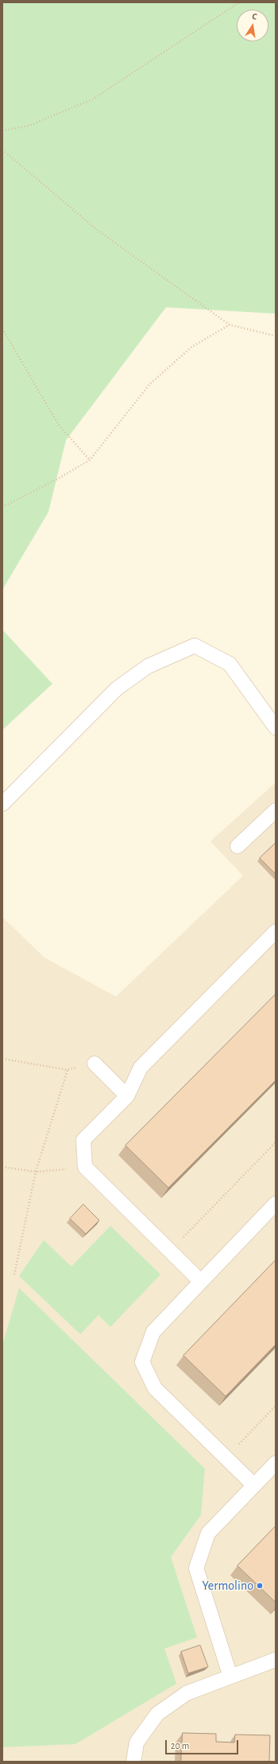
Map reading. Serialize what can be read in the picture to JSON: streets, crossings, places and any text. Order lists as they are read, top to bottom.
{
  "places": ["Yermolino"],
  "scale_bar": "20 m",
  "north": "top"
}
